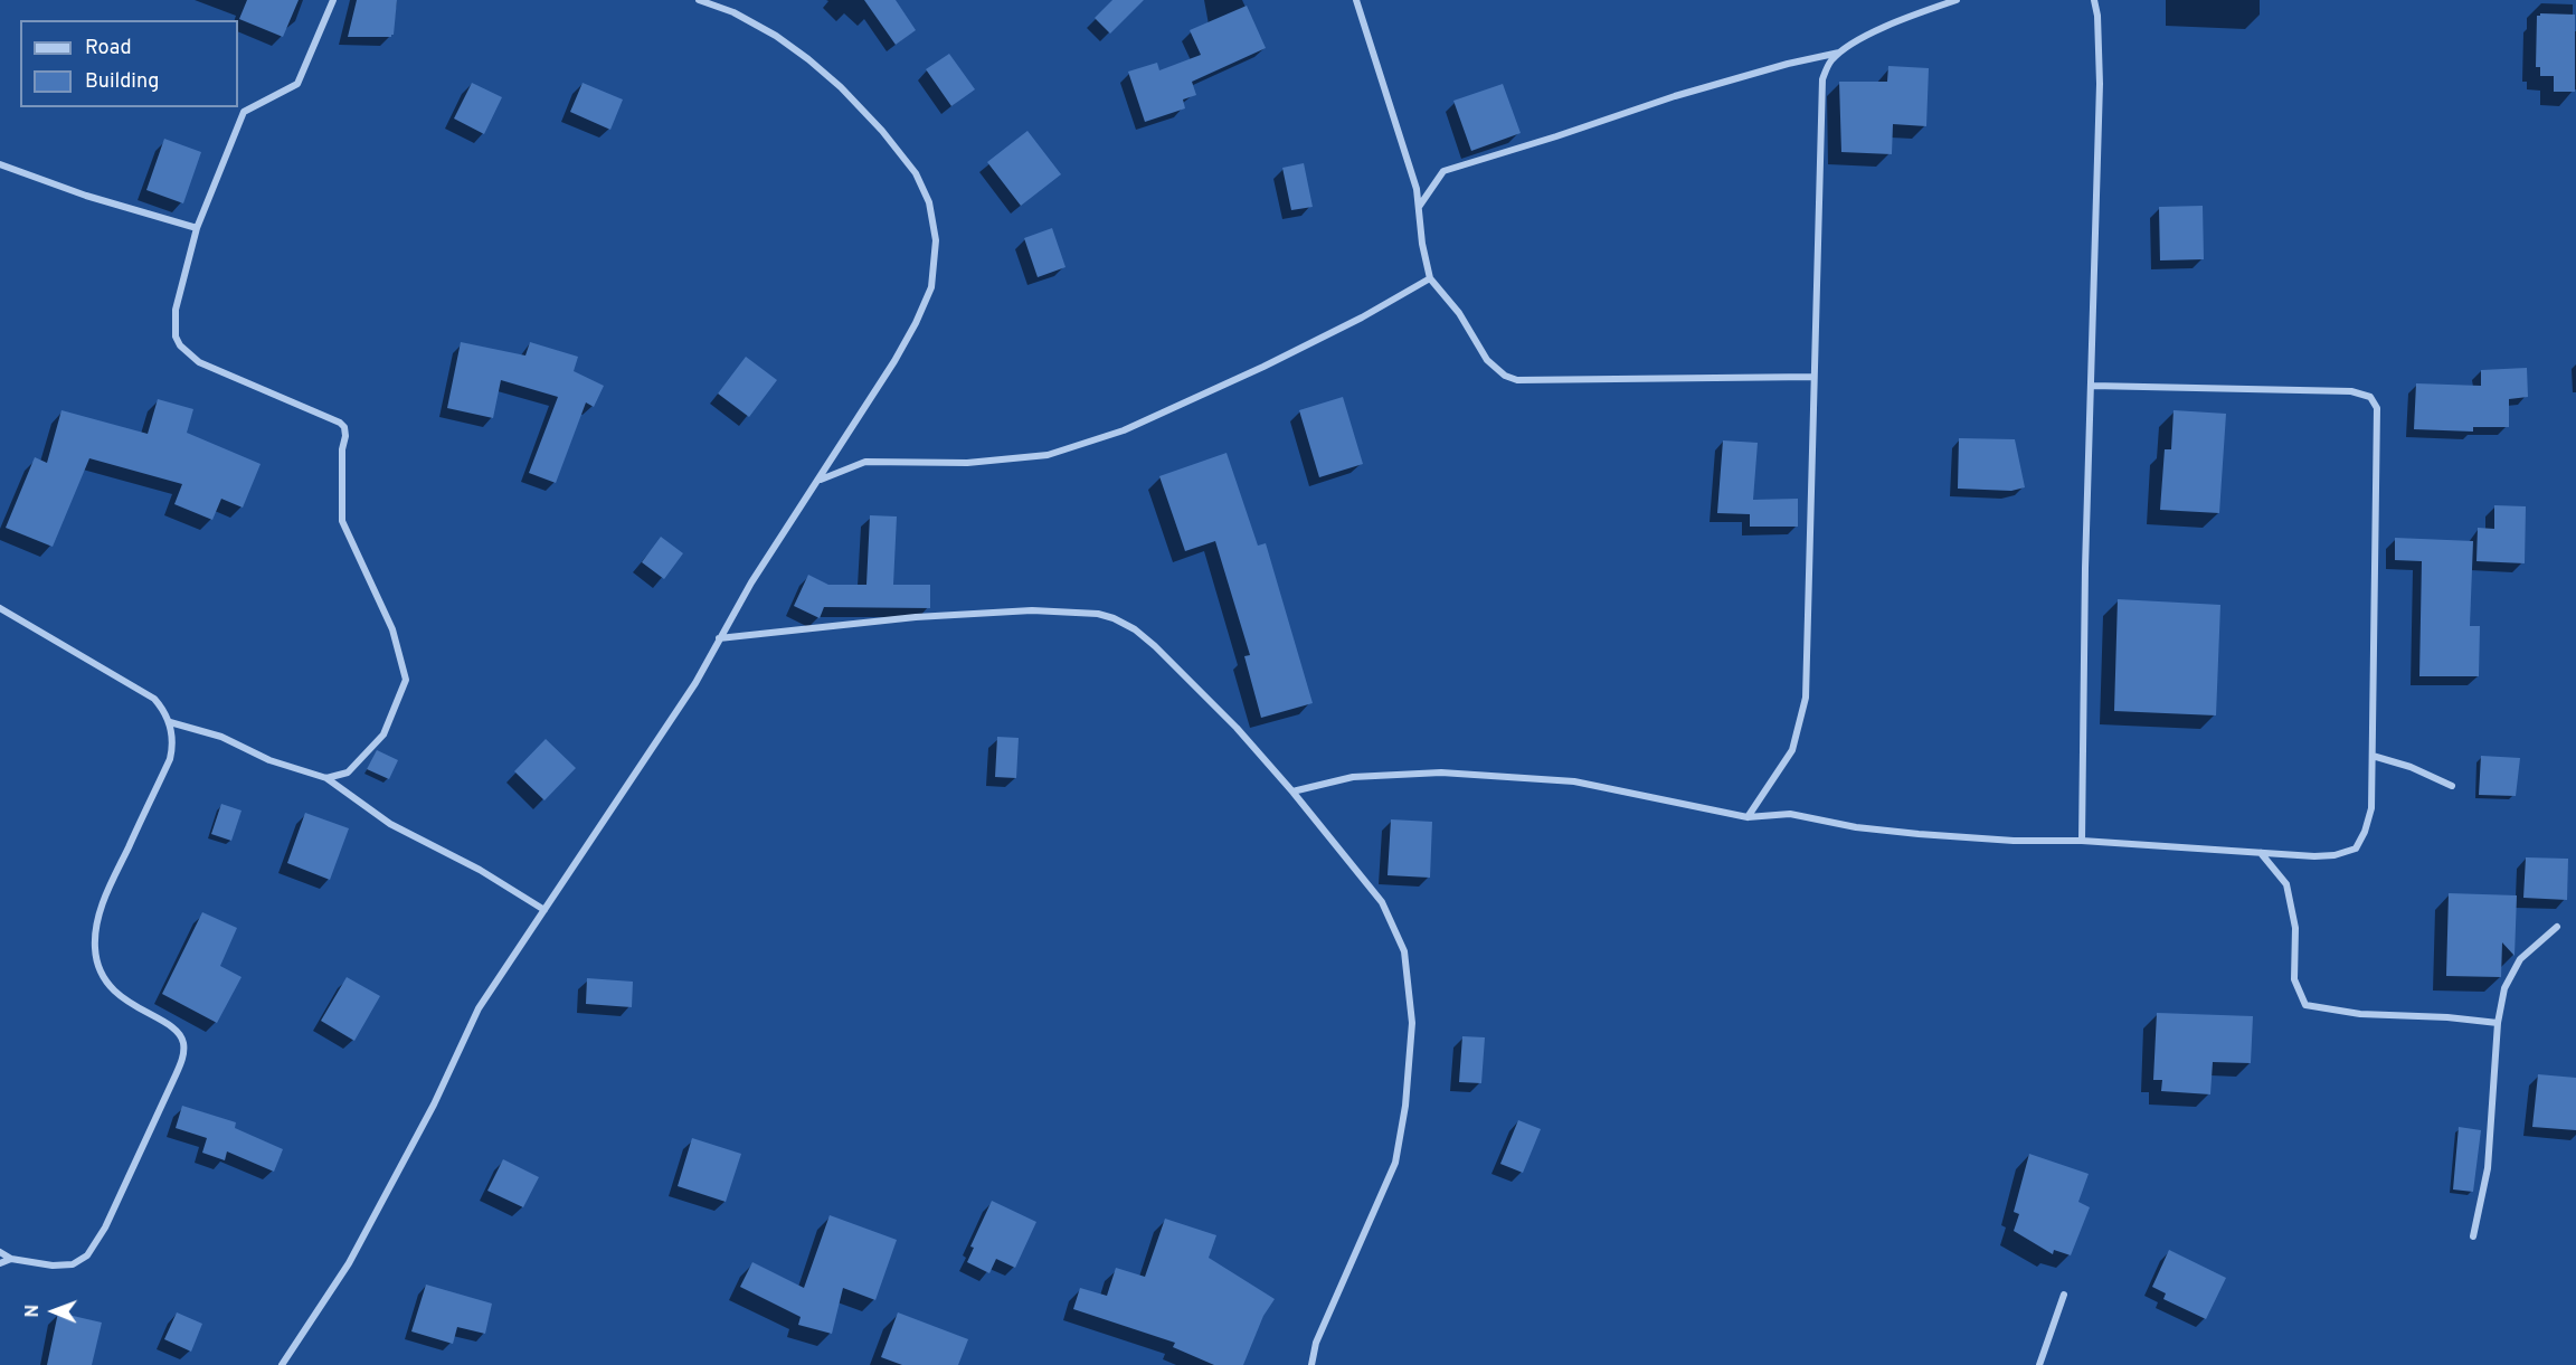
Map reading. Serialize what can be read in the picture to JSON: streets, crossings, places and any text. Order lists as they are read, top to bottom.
{
  "legend": ["Road", "Building"],
  "north": "left"
}
